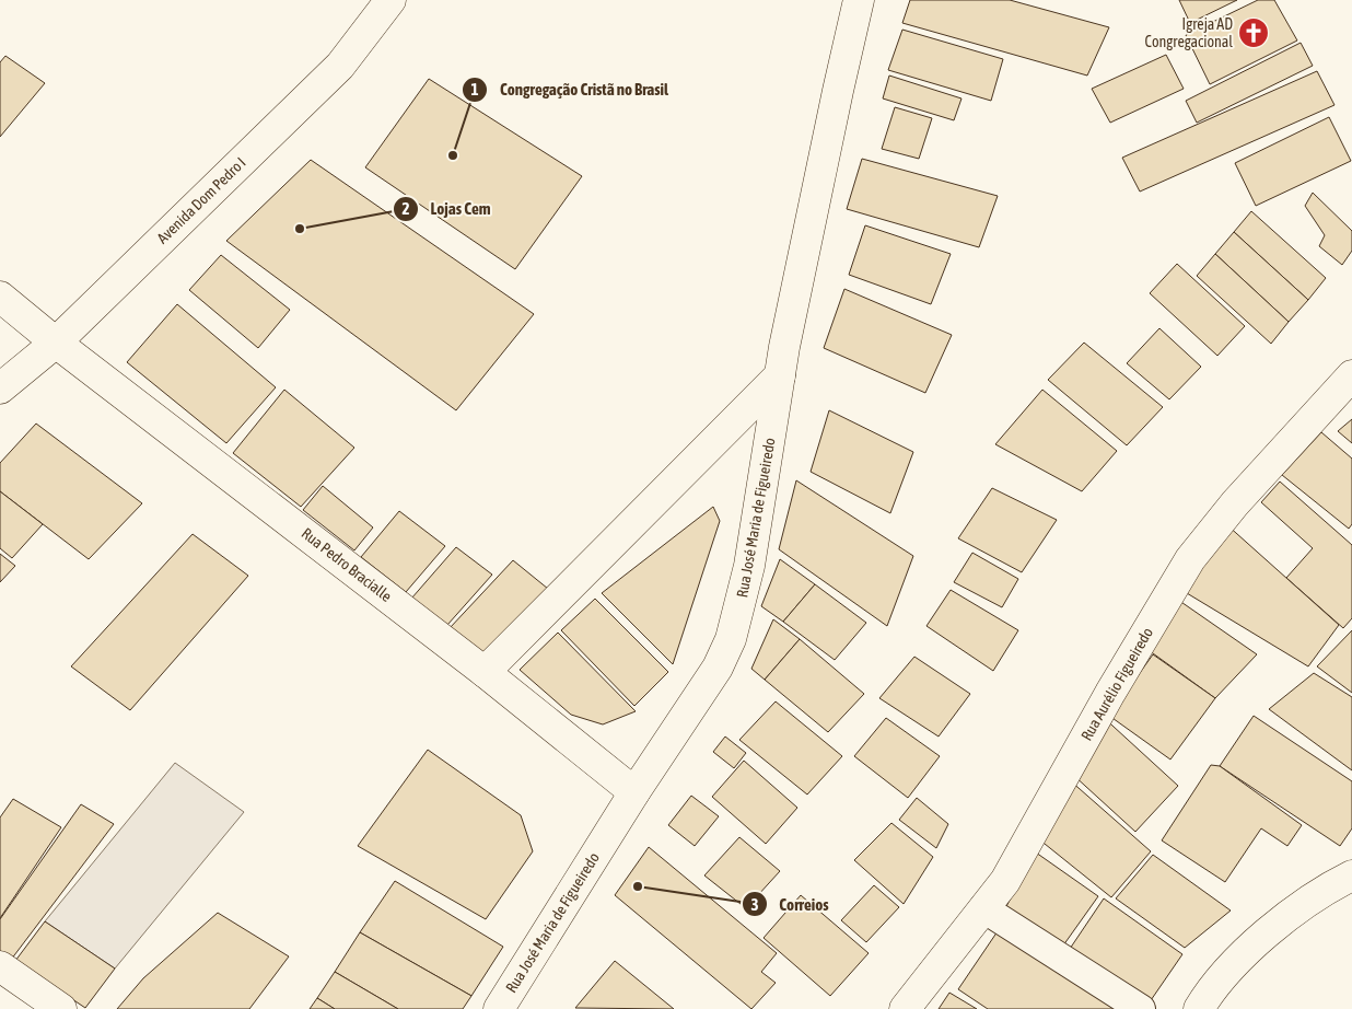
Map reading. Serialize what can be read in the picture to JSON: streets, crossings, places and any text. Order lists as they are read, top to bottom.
{
  "streets": {
    "street": [
      "Avenida Dom Pedro I",
      "Rua José Maria de Figueiredo",
      "Rua Pedro Bracialle",
      "Rua Aurélio Figueiredo"
    ]
  },
  "crossings": [
    ["Avenida Dom Pedro I", "Rua Pedro Bracialle"],
    ["Rua José Maria de Figueiredo", "Rua Pedro Bracialle"]
  ],
  "places": {
    "church": ["Igreja AD Congregacional"],
    "other": ["Congregação Cristã no Brasil", "Lojas Cem", "Correios"]
  }
}
